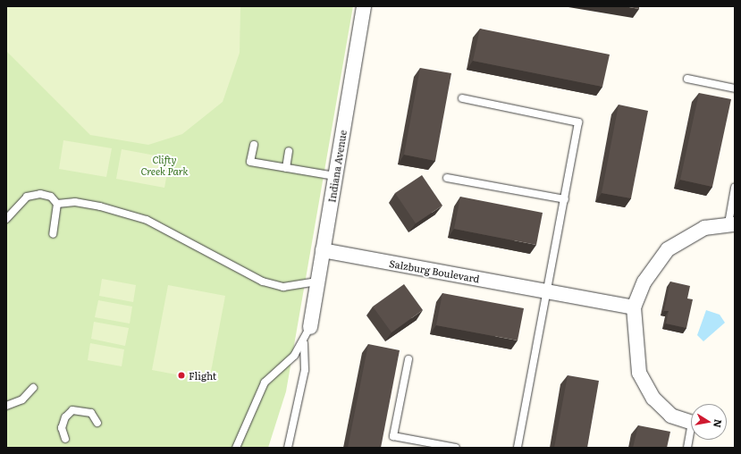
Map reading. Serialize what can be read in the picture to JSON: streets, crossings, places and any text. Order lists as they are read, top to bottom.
{
  "streets": {
    "street": ["Indiana Avenue", "Salzburg Boulevard"]
  },
  "crossings": [
    ["Indiana Avenue", "Salzburg Boulevard"]
  ],
  "parks": ["Clifty Creek Park"],
  "places": ["Flight"],
  "north": "right"
}
